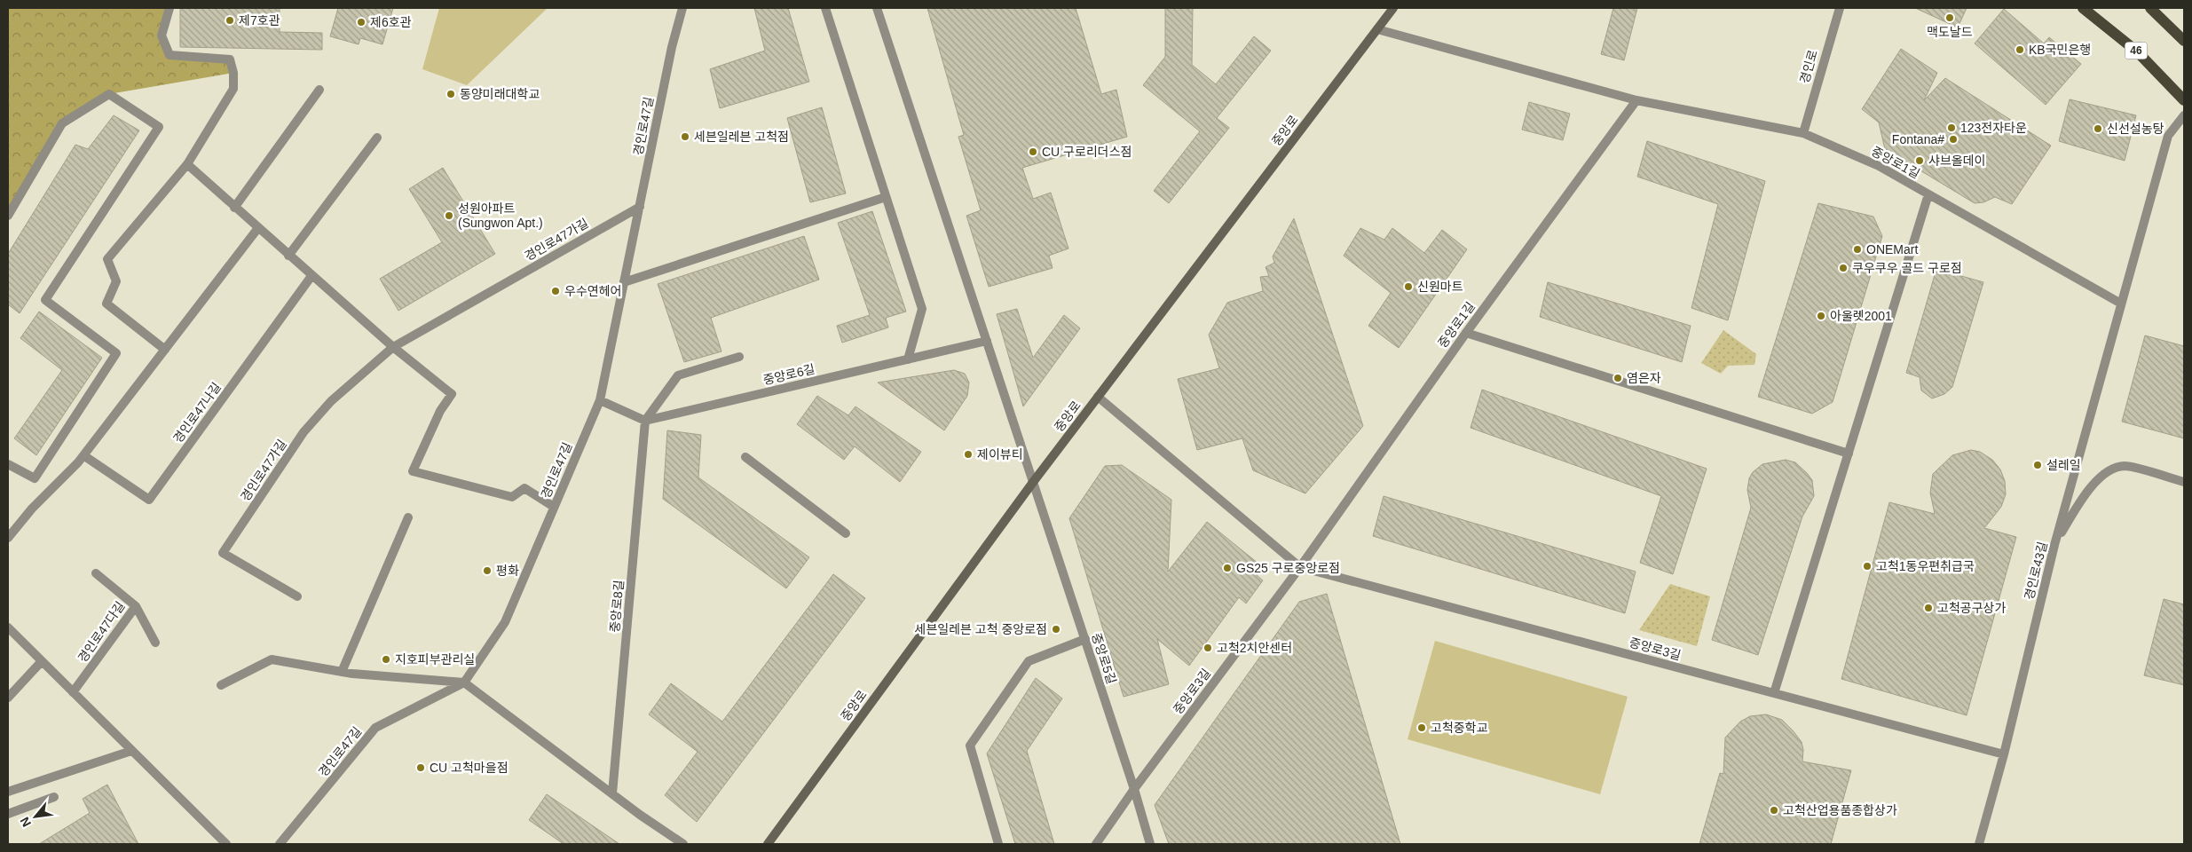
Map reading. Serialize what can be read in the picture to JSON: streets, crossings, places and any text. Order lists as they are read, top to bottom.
{
  "streets": {
    "main road": ["46", "중앙로"],
    "street": [
      "경인로",
      "경인로47길",
      "중앙로1길",
      "경인로47가길",
      "중앙로6길",
      "경인로47나길",
      "경인로43길",
      "중앙로8길",
      "경인로47다길",
      "중앙로3길",
      "중앙로5길"
    ]
  },
  "crossings": [
    ["경인로", "중앙로1길"],
    ["경인로47길", "경인로47가길"],
    ["중앙로", "중앙로1길"],
    ["중앙로", "중앙로3길"],
    ["중앙로", "중앙로5길"],
    ["중앙로1길", "경인로43길"],
    ["중앙로1길", "중앙로3길"],
    ["중앙로6길", "중앙로8길"],
    ["경인로43길", "중앙로3길"],
    ["중앙로3길", "중앙로5길"]
  ],
  "places": [
    "맥도날드",
    "제7호관",
    "제6호관",
    "KB국민은행",
    "동양미래대학교",
    "123전자타운",
    "신선설농탕",
    "세븐일레븐 고척점",
    "Fontana#",
    "CU 구로리더스점",
    "샤브올데이",
    "성원아파트 (Sungwon Apt.)",
    "ONEMart",
    "쿠우쿠우 골드 구로점",
    "신원마트",
    "우수연헤어",
    "아울렛2001",
    "염은자",
    "제이뷰티",
    "설레일",
    "고척1동우편취급국",
    "GS25 구로중앙로점",
    "평화",
    "고척공구상가",
    "세븐일레븐 고척 중앙로점",
    "고척2치안센터",
    "지호피부관리실",
    "고척중학교",
    "CU 고척마을점",
    "고척산업용품종합상가"
  ],
  "north": "bottom left"
}
